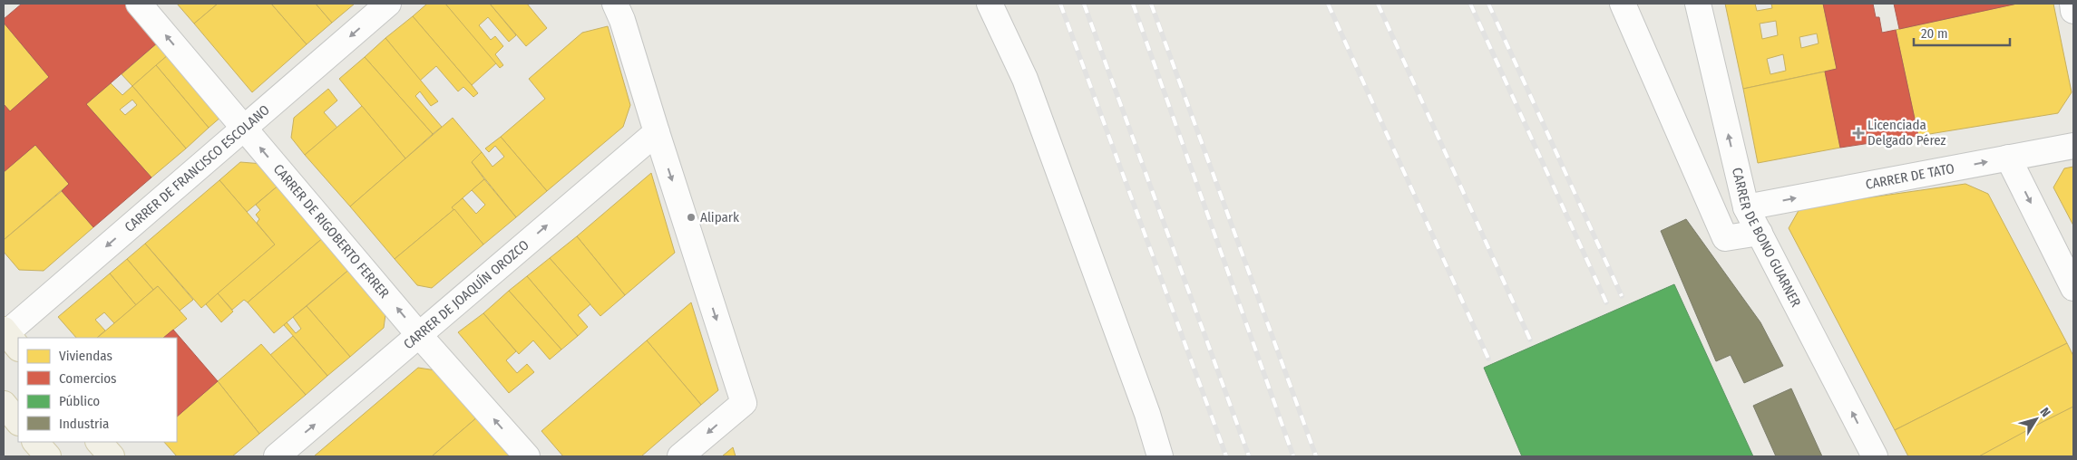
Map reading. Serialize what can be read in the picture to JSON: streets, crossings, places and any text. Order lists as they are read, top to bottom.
{
  "streets": {
    "street": [
      "CARRER DE FRANCISCO ESCOLANO",
      "CARRER DE TATO",
      "CARRER DE RIGOBERTO FERRER",
      "CARRER DE BONO GUARNER",
      "CARRER DE JOAQUÍN OROZCO"
    ]
  },
  "crossings": [
    ["CARRER DE FRANCISCO ESCOLANO", "CARRER DE RIGOBERTO FERRER"],
    ["CARRER DE TATO", "CARRER DE BONO GUARNER"],
    ["CARRER DE RIGOBERTO FERRER", "CARRER DE JOAQUÍN OROZCO"]
  ],
  "one_way": [
    "CARRER DE FRANCISCO ESCOLANO",
    "CARRER DE TATO",
    "CARRER DE RIGOBERTO FERRER",
    "CARRER DE JOAQUÍN OROZCO"
  ],
  "places": {
    "health": ["Licenciada Delgado Pérez"],
    "other": ["Alipark"]
  },
  "legend": [
    "Viviendas",
    "Comercios",
    "Público",
    "Industria"
  ],
  "scale_bar": "20 m",
  "north": "top right"
}
